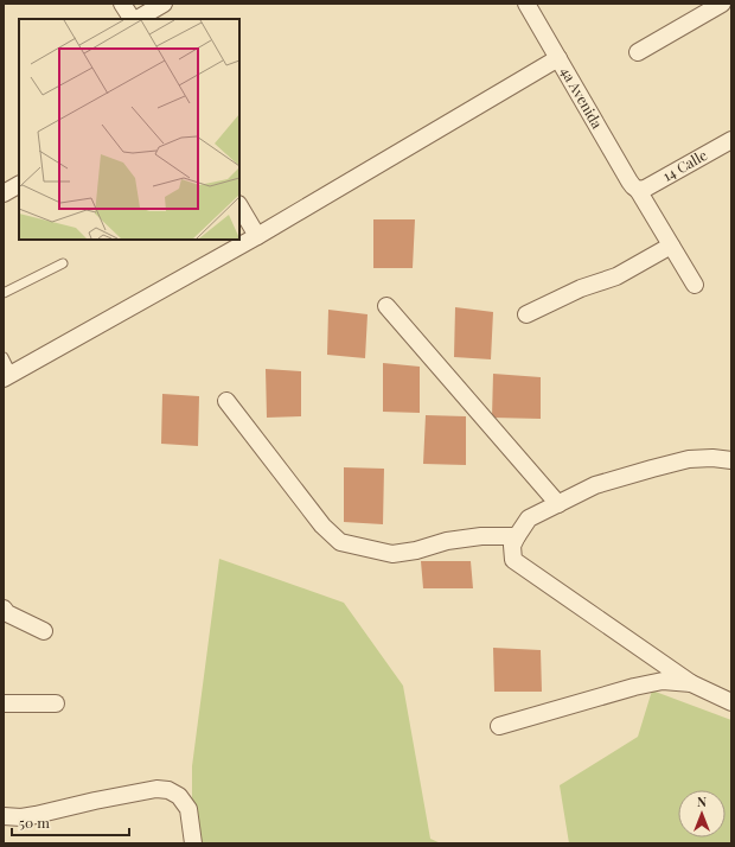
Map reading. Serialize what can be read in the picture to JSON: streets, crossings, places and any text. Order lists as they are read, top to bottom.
{
  "streets": {
    "street": ["4a Avenida", "14 Calle"]
  },
  "crossings": [
    ["4a Avenida", "14 Calle"]
  ],
  "scale_bar": "50 m",
  "north": "top"
}
